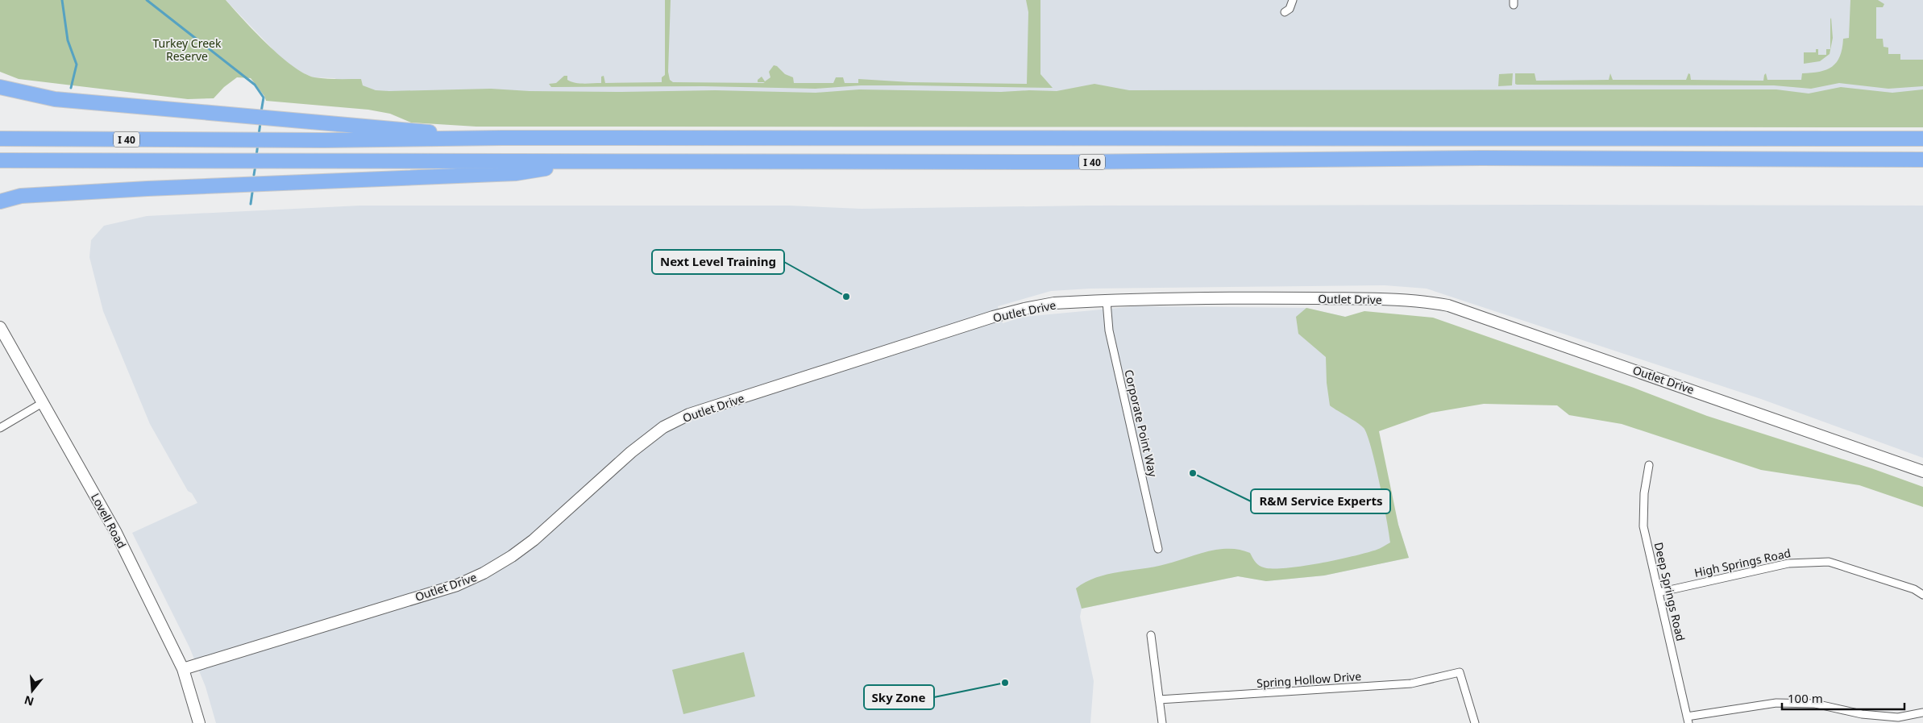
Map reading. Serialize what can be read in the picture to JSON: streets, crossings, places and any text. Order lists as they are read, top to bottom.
{
  "streets": {
    "highway": ["I 40"],
    "street": [
      "Outlet Drive",
      "Corporate Point Way",
      "Lovell Road",
      "High Springs Road",
      "Deep Springs Road",
      "Spring Hollow Drive"
    ]
  },
  "crossings": [
    ["Outlet Drive", "Corporate Point Way"],
    ["Outlet Drive", "Lovell Road"],
    ["High Springs Road", "Deep Springs Road"]
  ],
  "parks": ["Turkey Creek Reserve"],
  "places": ["Next Level Training", "R&M Service Experts", "Sky Zone"],
  "scale_bar": "100 m",
  "north": "bottom"
}
